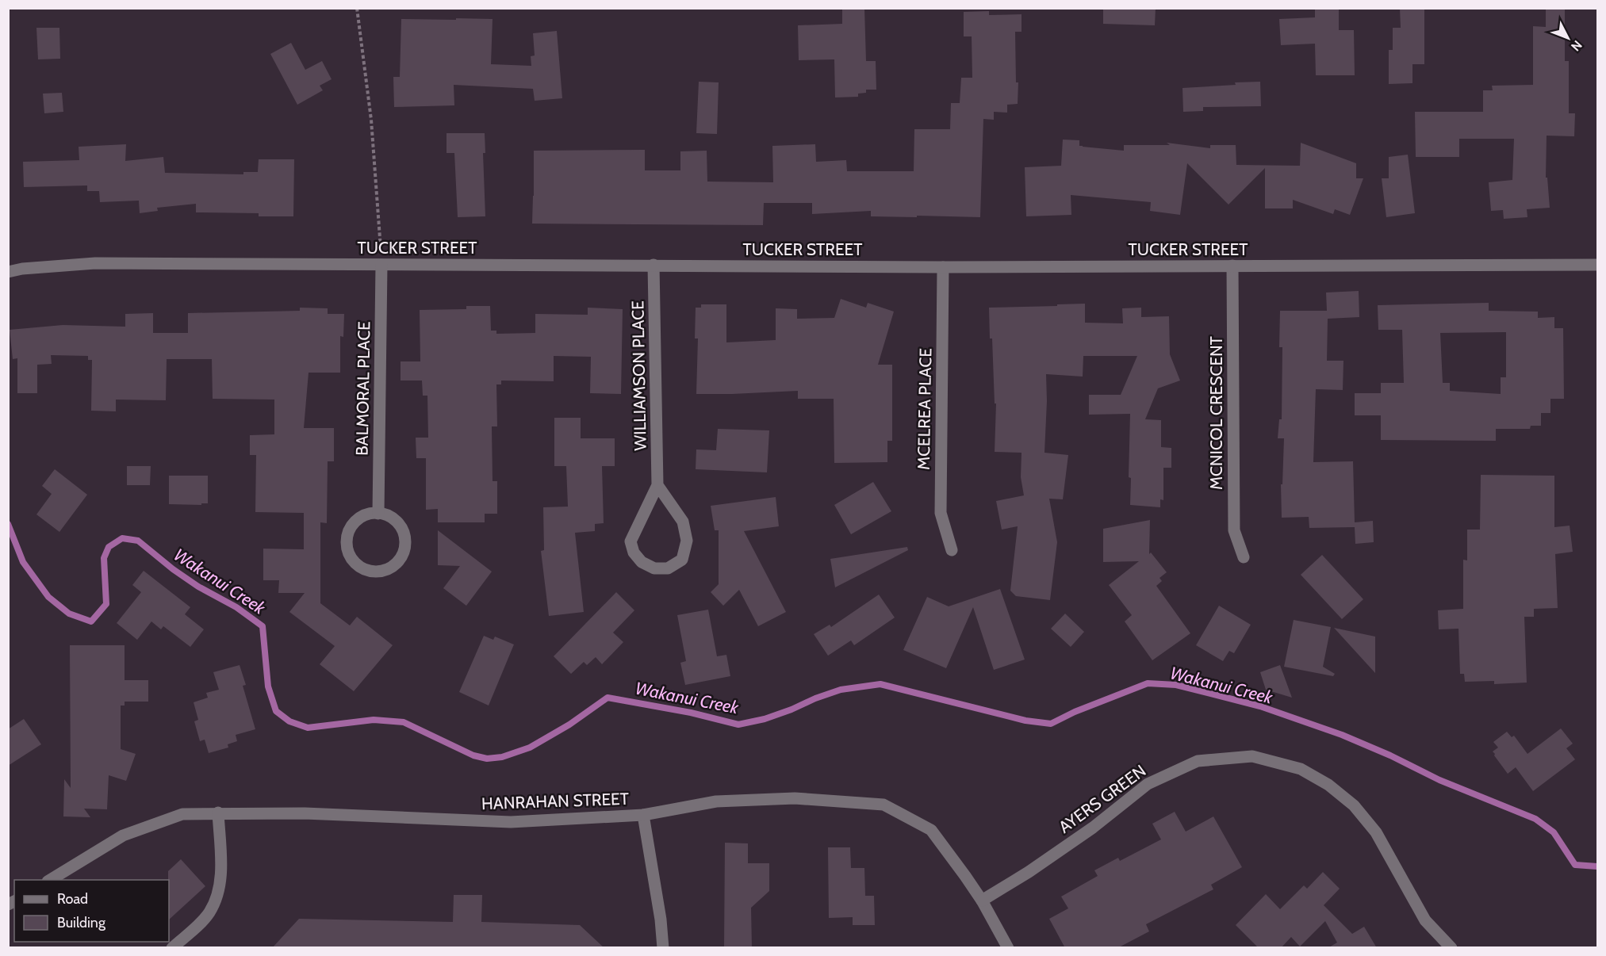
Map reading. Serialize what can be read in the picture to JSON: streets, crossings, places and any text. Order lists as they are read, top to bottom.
{
  "streets": {
    "street": [
      "TUCKER STREET",
      "WILLIAMSON PLACE",
      "BALMORAL PLACE",
      "MCELREA PLACE",
      "MCNICOL CRESCENT",
      "AYERS GREEN",
      "HANRAHAN STREET"
    ]
  },
  "crossings": [
    ["TUCKER STREET", "WILLIAMSON PLACE"],
    ["TUCKER STREET", "BALMORAL PLACE"],
    ["TUCKER STREET", "MCELREA PLACE"],
    ["TUCKER STREET", "MCNICOL CRESCENT"],
    ["AYERS GREEN", "HANRAHAN STREET"]
  ],
  "water": ["Wakanui Creek"],
  "legend": ["Road", "Building"],
  "north": "bottom right"
}
